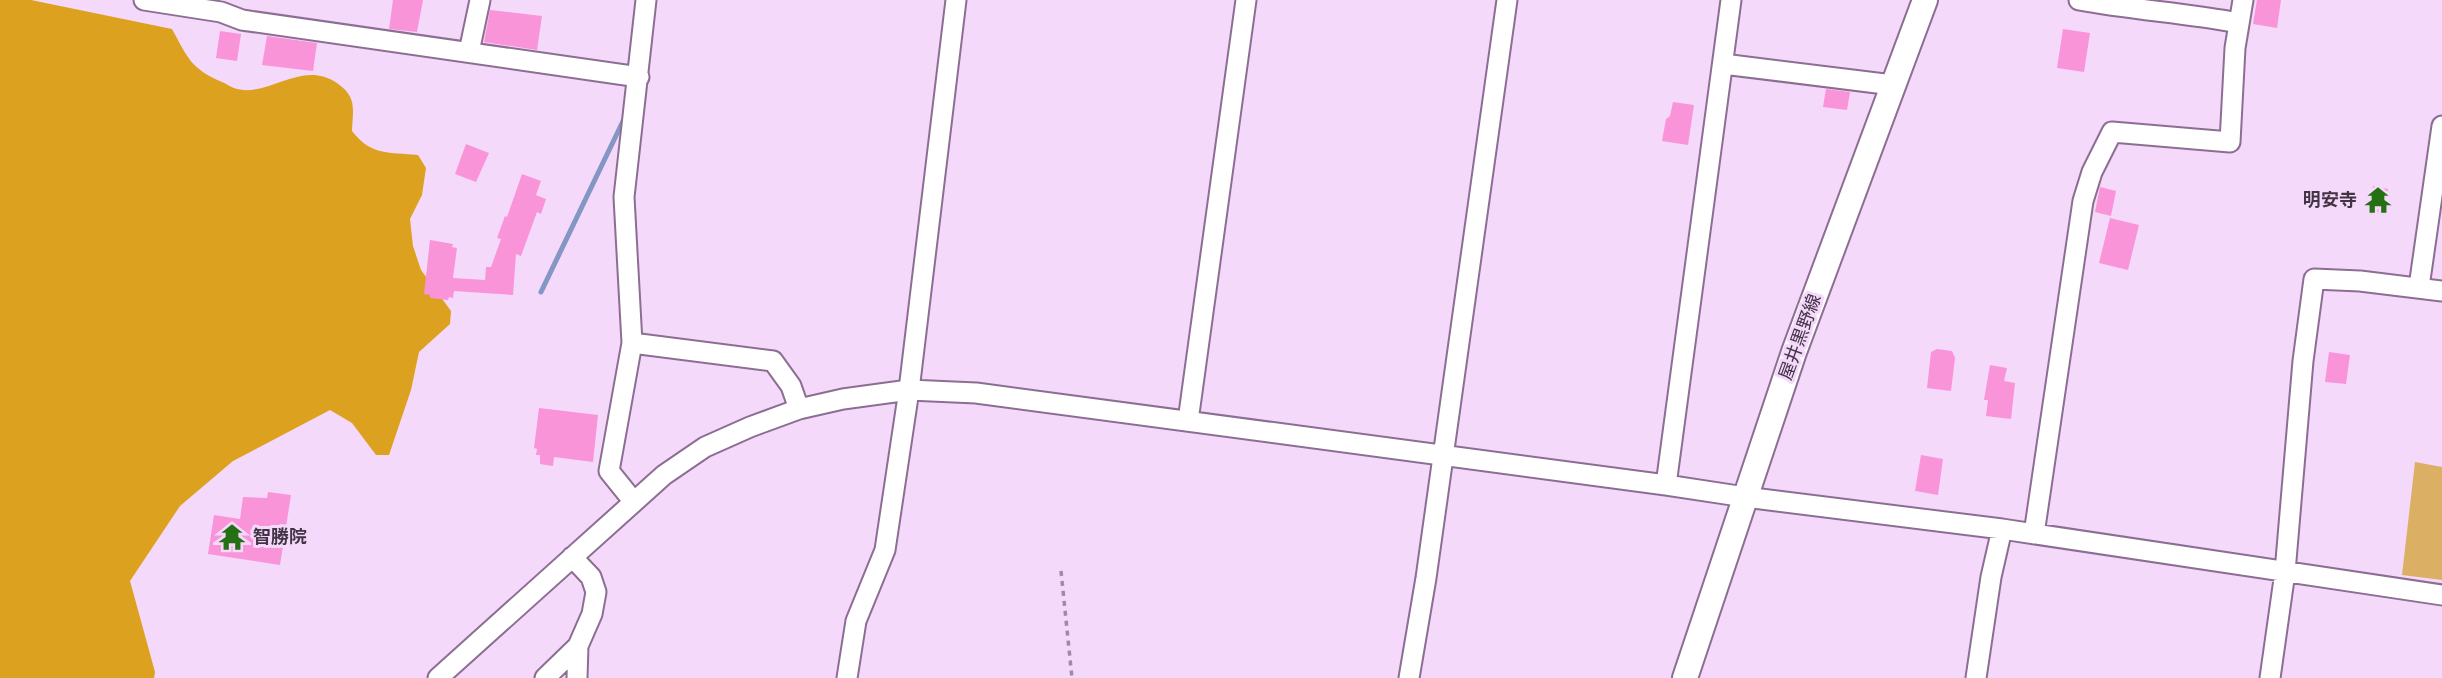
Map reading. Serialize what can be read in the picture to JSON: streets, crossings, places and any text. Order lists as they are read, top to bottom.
{
  "streets": {
    "main road": ["屋井黒野線"]
  },
  "places": {
    "temple": ["明安寺", "智勝院"]
  }
}
